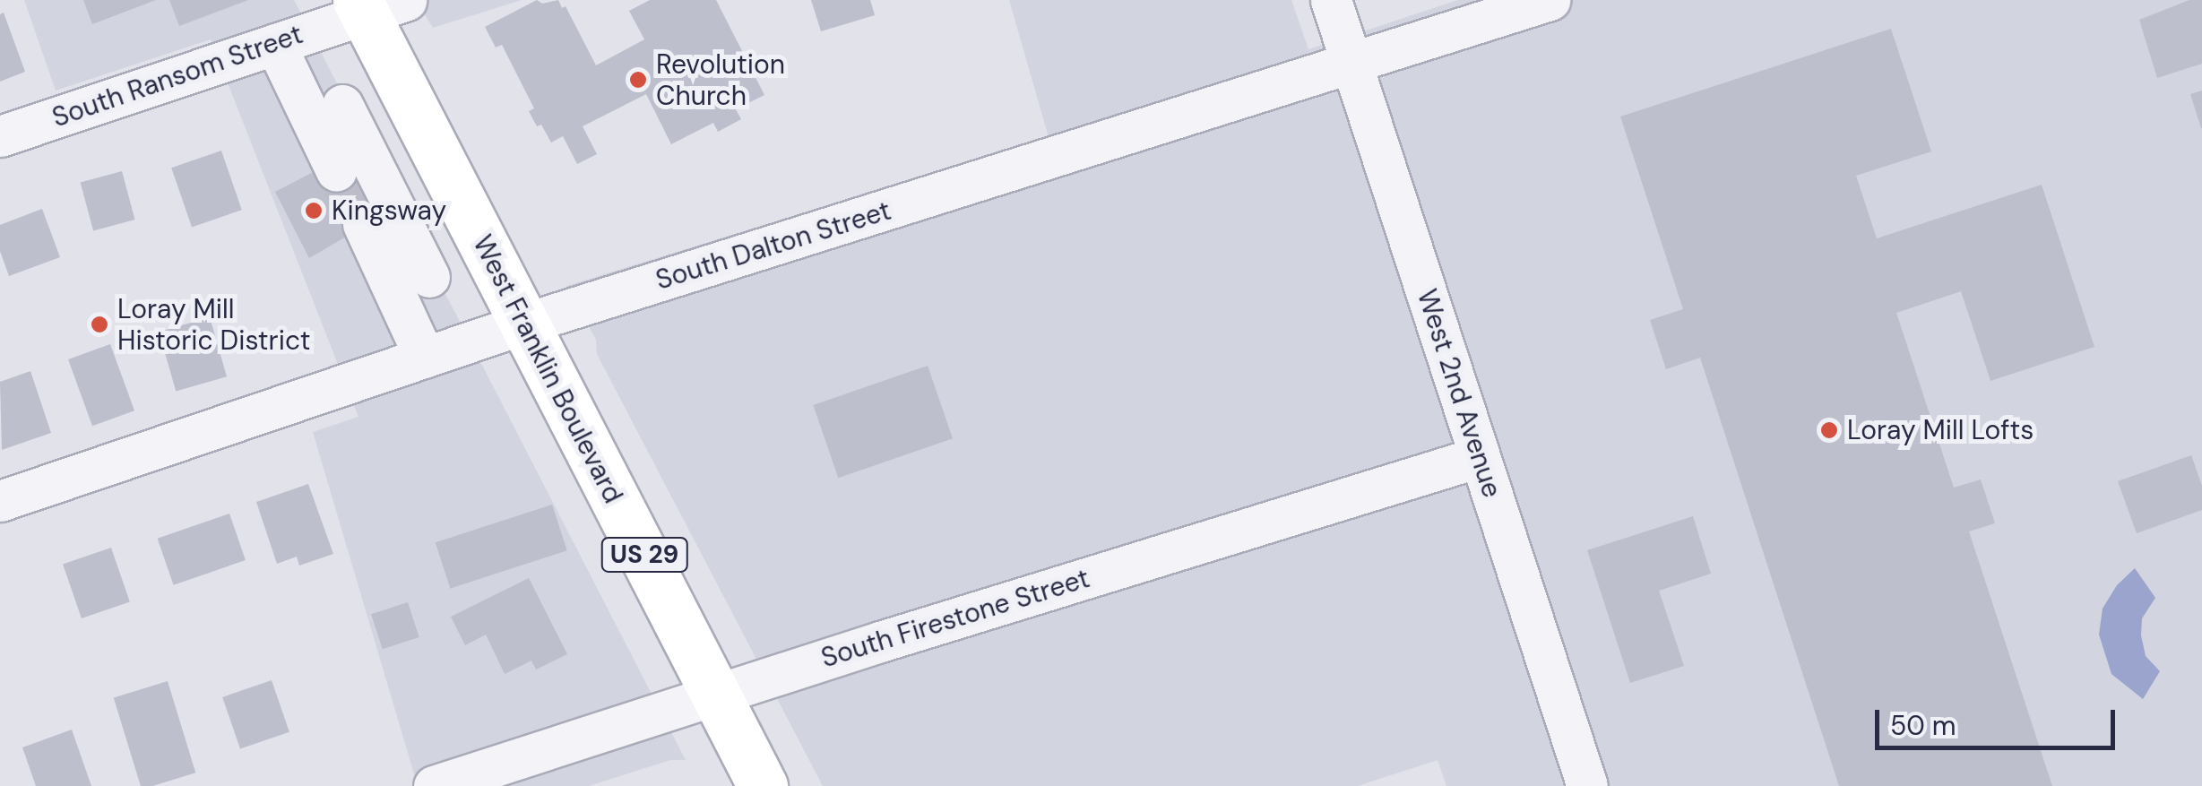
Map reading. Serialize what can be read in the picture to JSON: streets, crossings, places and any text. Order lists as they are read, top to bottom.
{
  "streets": {
    "main road": ["West Franklin Boulevard", "US 29"],
    "street": [
      "South Ransom Street",
      "South Dalton Street",
      "West 2nd Avenue",
      "South Firestone Street"
    ]
  },
  "crossings": [
    ["South Ransom Street", "West Franklin Boulevard"],
    ["South Dalton Street", "West Franklin Boulevard"],
    ["South Dalton Street", "West 2nd Avenue"],
    ["West Franklin Boulevard", "South Firestone Street"],
    ["West 2nd Avenue", "South Firestone Street"]
  ],
  "places": [
    "Revolution Church",
    "Kingsway",
    "Loray Mill Historic District",
    "Loray Mill Lofts"
  ],
  "scale_bar": "50 m"
}
